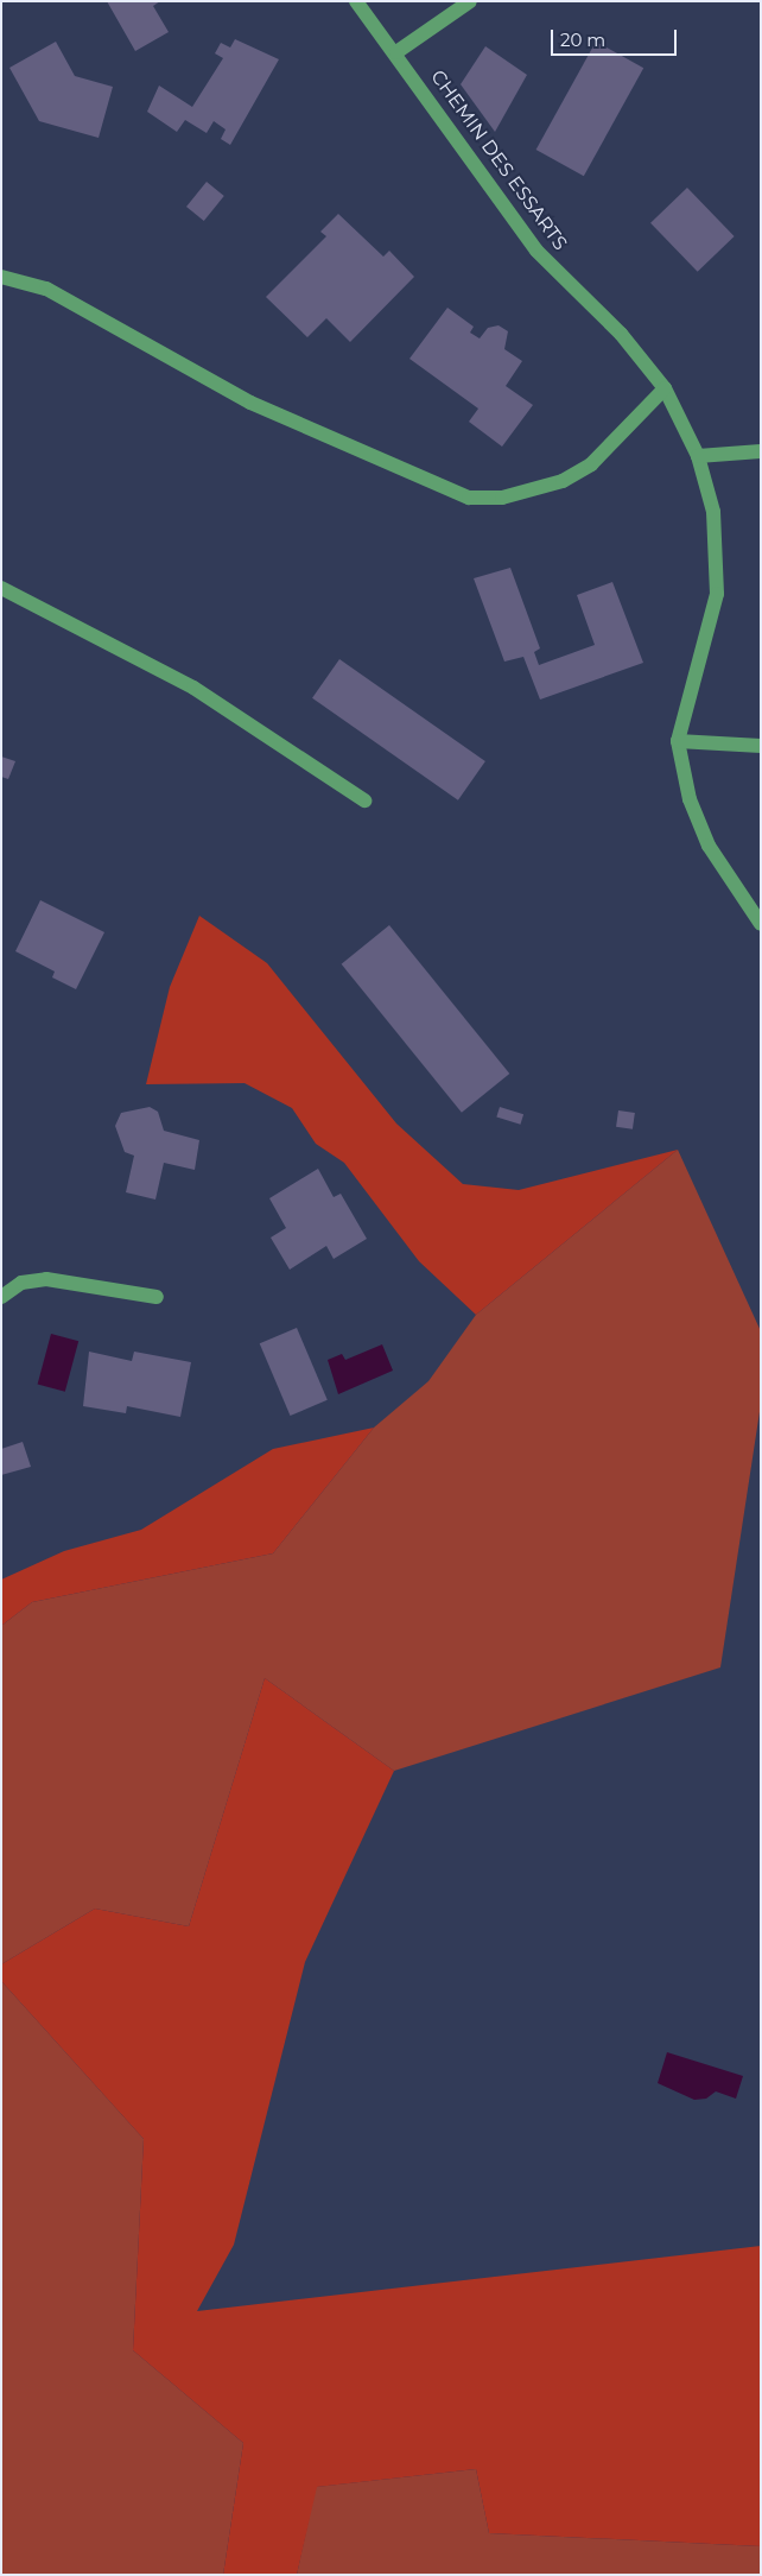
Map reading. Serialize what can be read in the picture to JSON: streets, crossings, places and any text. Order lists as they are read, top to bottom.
{
  "streets": {
    "street": ["CHEMIN DES ESSARTS"]
  },
  "scale_bar": "20 m"
}
